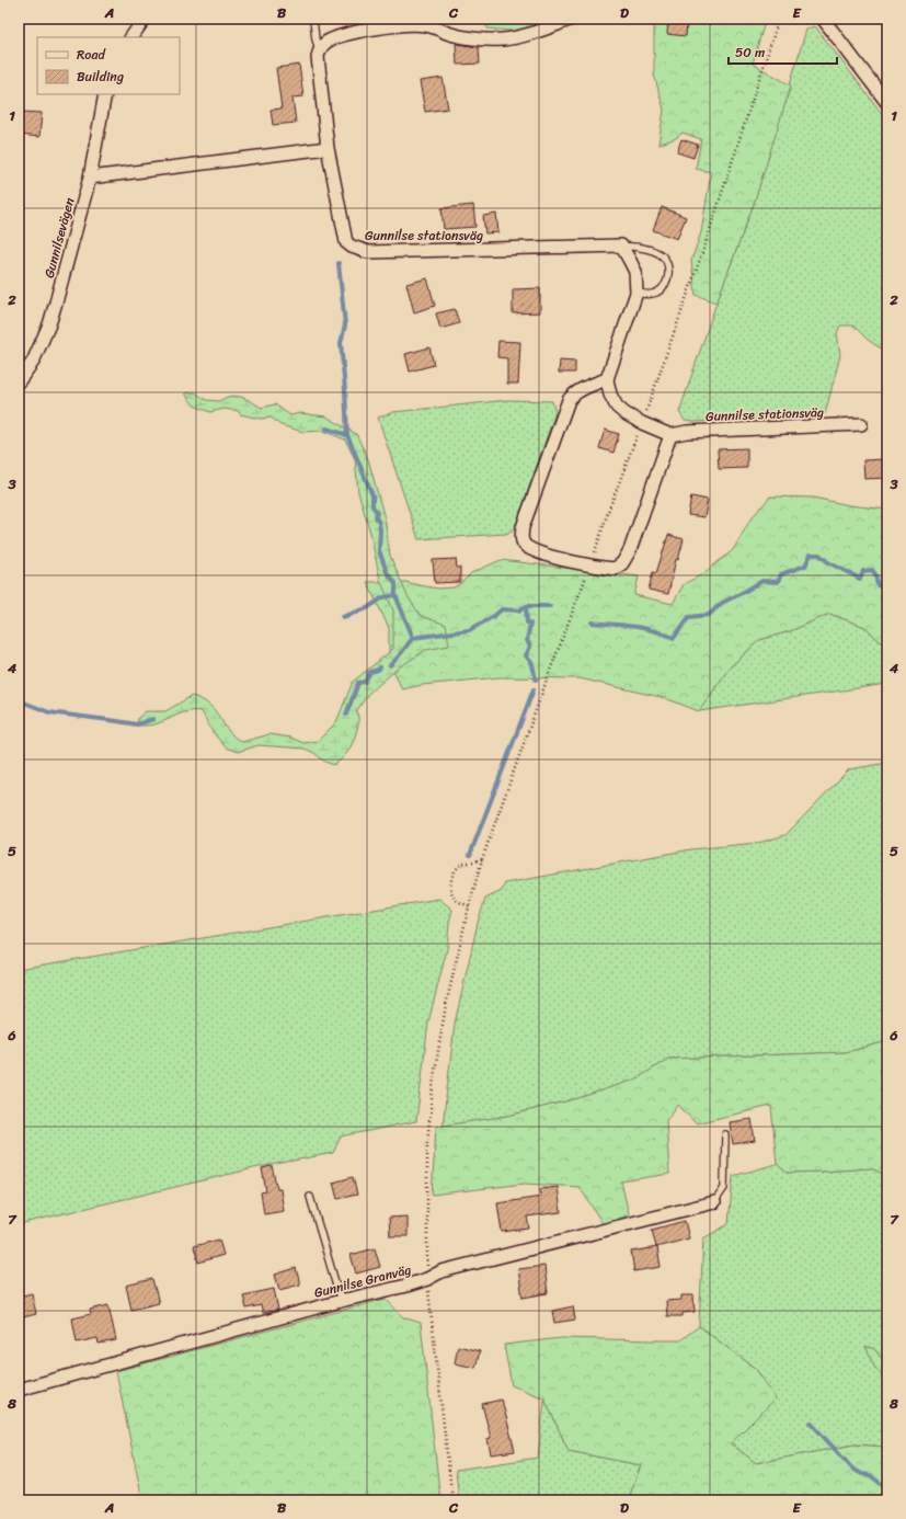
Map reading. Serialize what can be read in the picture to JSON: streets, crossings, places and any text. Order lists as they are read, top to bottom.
{
  "streets": {
    "street": ["Gunnilse stationsväg", "Gunnilsevägen", "Gunnilse Granväg"]
  },
  "legend": ["Road", "Building"],
  "scale_bar": "50 m",
  "grid": {
    "columns": [
      "A",
      "B",
      "C",
      "D",
      "E"
    ],
    "rows": [
      "1",
      "2",
      "3",
      "4",
      "5",
      "6",
      "7",
      "8"
    ]
  }
}
